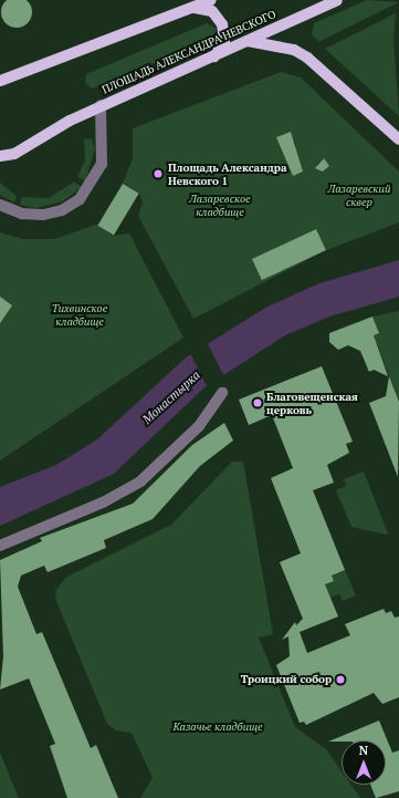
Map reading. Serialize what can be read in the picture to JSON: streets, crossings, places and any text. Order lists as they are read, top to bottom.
{
  "streets": {
    "main road": ["ПЛОЩАДЬ АЛЕКСАНДРА НЕВСКОГО"]
  },
  "water": ["Монастырка"],
  "parks": [
    "Лазаревский сквер",
    "Лазаревское кладбище",
    "Тихвинское кладбище",
    "Казачье кладбище"
  ],
  "places": ["Площадь Александра Невского 1", "Благовещенская церковь", "Троицкий собор"],
  "north": "top"
}
